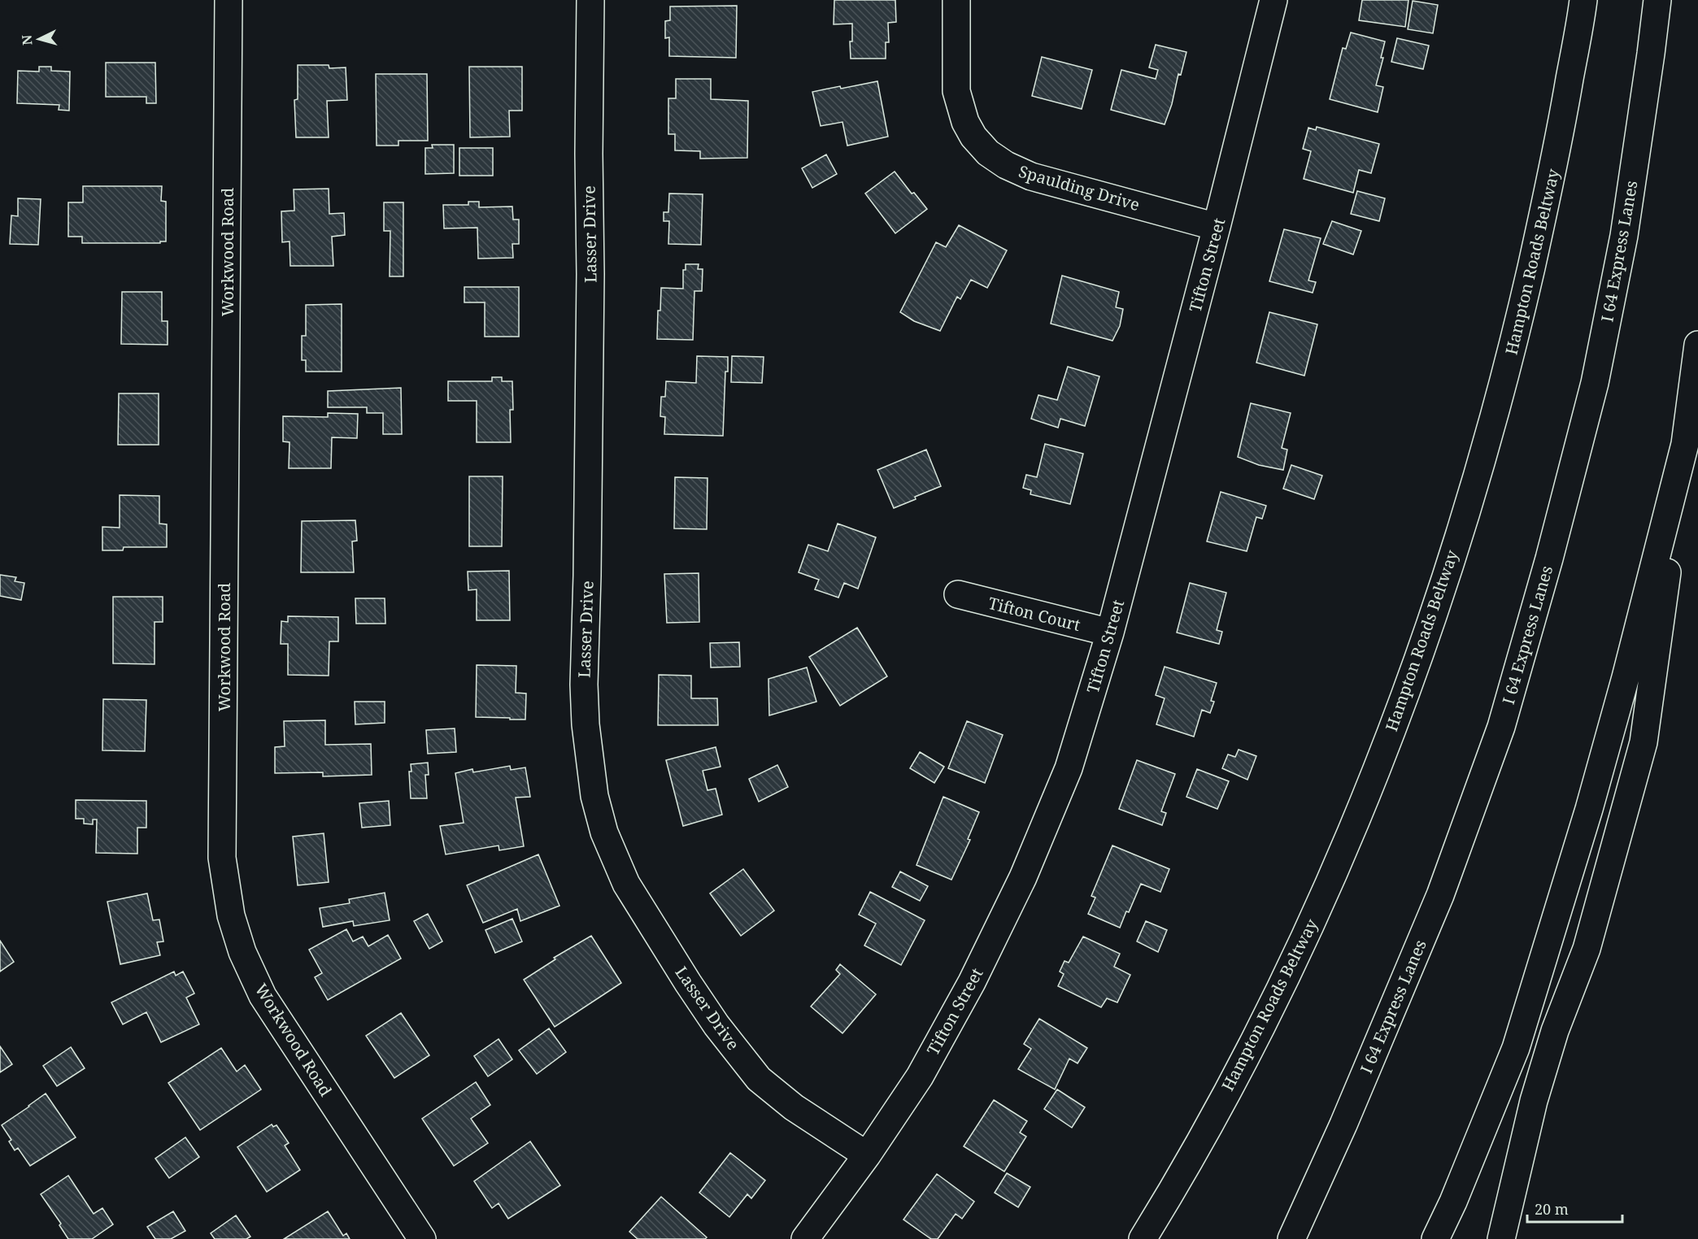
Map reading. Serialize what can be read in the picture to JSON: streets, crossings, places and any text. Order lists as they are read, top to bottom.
{
  "streets": {
    "main road": [
      "Spaulding Drive",
      "Lasser Drive",
      "I 64 Express Lanes",
      "Workwood Road",
      "Hampton Roads Beltway",
      "Tifton Street",
      "Tifton Court"
    ]
  },
  "crossings": [
    ["Spaulding Drive", "Tifton Street"],
    ["Lasser Drive", "Tifton Street"],
    ["Tifton Street", "Tifton Court"]
  ],
  "scale_bar": "20 m",
  "north": "left"
}
